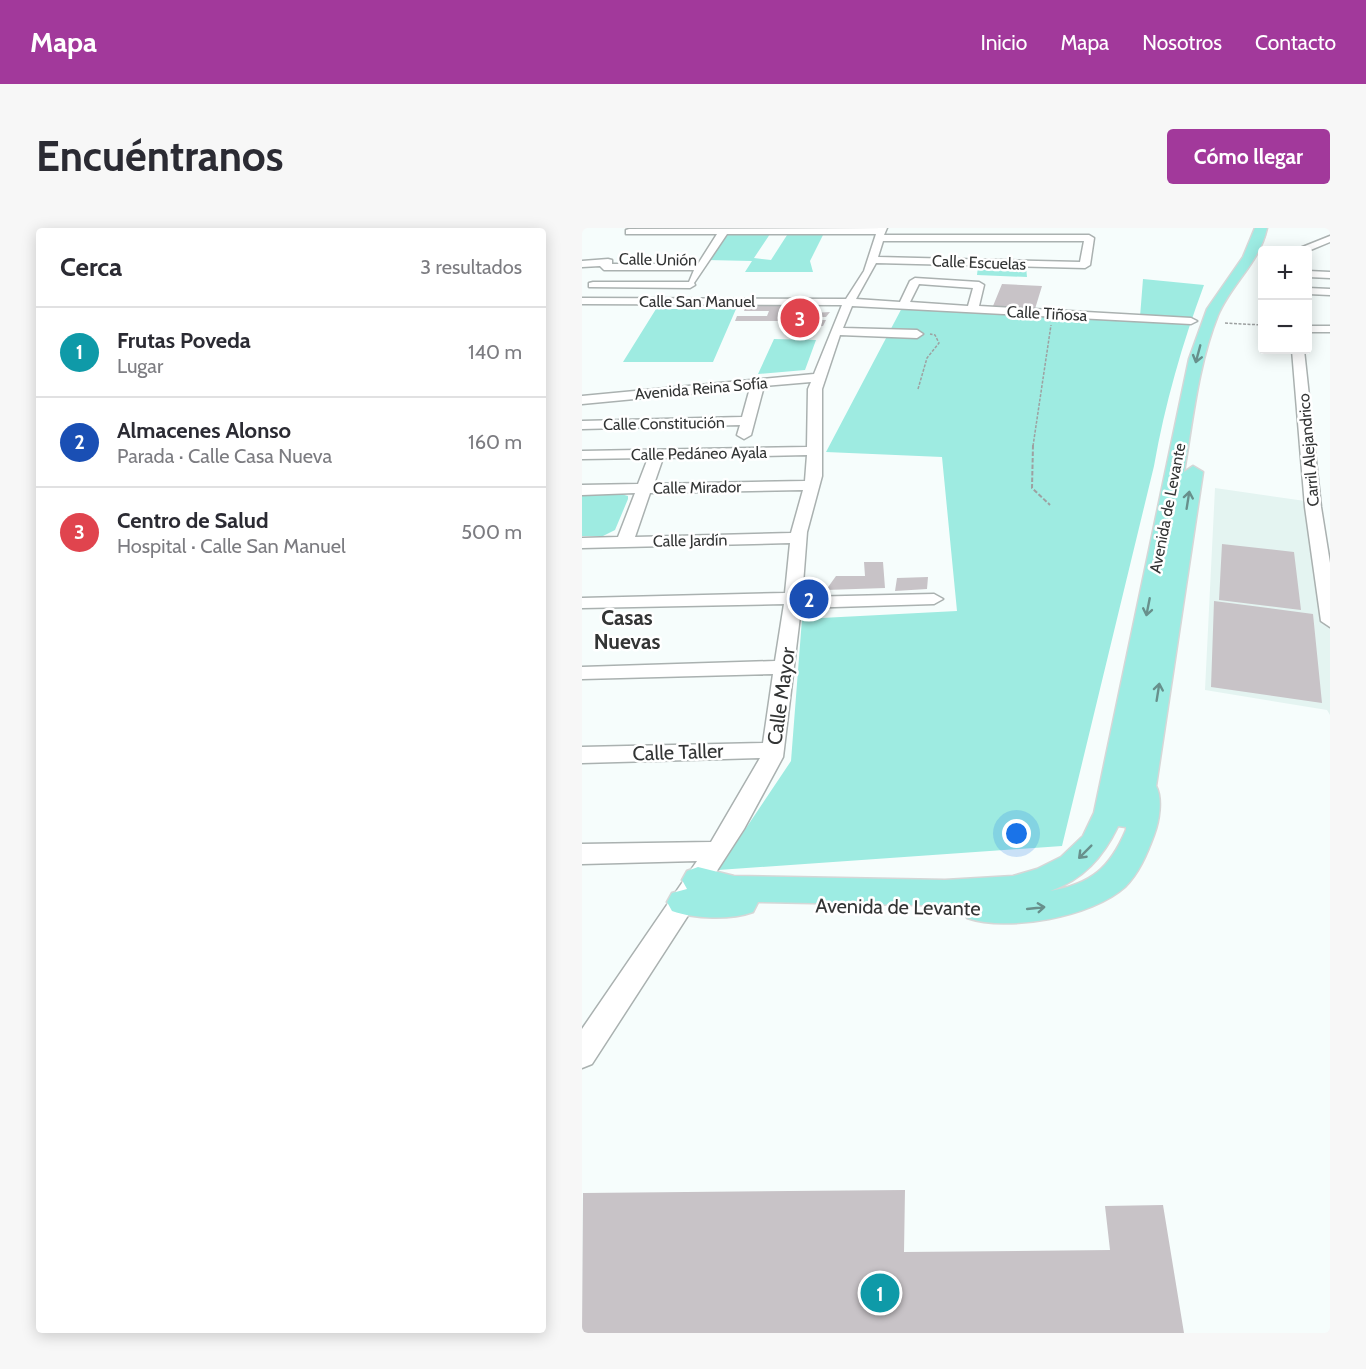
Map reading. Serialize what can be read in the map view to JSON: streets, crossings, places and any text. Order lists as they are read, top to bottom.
{
  "streets": {
    "main road": ["Avenida de Levante"],
    "street": [
      "Calle Escuelas",
      "Calle San Manuel",
      "Calle Tiñosa",
      "Avenida Reina Sofía",
      "Calle Constitución",
      "Carril Alejandrico",
      "Calle Pedáneo Ayala",
      "Calle Mirador",
      "Calle Jardín",
      "Calle Mayor",
      "Calle Taller"
    ]
  },
  "crossings": [
    ["Calle Escuelas", "Calle Mayor"],
    ["Calle San Manuel", "Calle Tiñosa"],
    ["Calle San Manuel", "Calle Mayor"],
    ["Avenida Reina Sofía", "Calle Constitución"],
    ["Avenida Reina Sofía", "Calle Mayor"],
    ["Calle Pedáneo Ayala", "Calle Mayor"],
    ["Calle Mirador", "Calle Mayor"],
    ["Avenida de Levante", "Calle Mayor"],
    ["Calle Jardín", "Calle Mayor"],
    ["Calle Mayor", "Calle Taller"]
  ],
  "districts": ["Casas Nuevas"],
  "page": {
    "header": "Mapa",
    "nav": [
      "Inicio",
      "Mapa",
      "Nosotros",
      "Contacto"
    ],
    "buttons": "Cómo llegar",
    "title": "Encuéntranos",
    "heading": ["Cerca", "3 resultados"],
    "map_buttons": ["+", "−"],
    "pins": ["3", "2", "1"],
    "list": [
      {
        "mark": "1",
        "name": "Frutas Poveda",
        "note": "Lugar",
        "value": "140 m"
      },
      {
        "mark": "2",
        "name": "Almacenes Alonso",
        "note": "Parada · Calle Casa Nueva",
        "value": "160 m"
      },
      {
        "mark": "3",
        "name": "Centro de Salud",
        "note": "Hospital · Calle San Manuel",
        "value": "500 m"
      }
    ]
  }
}
